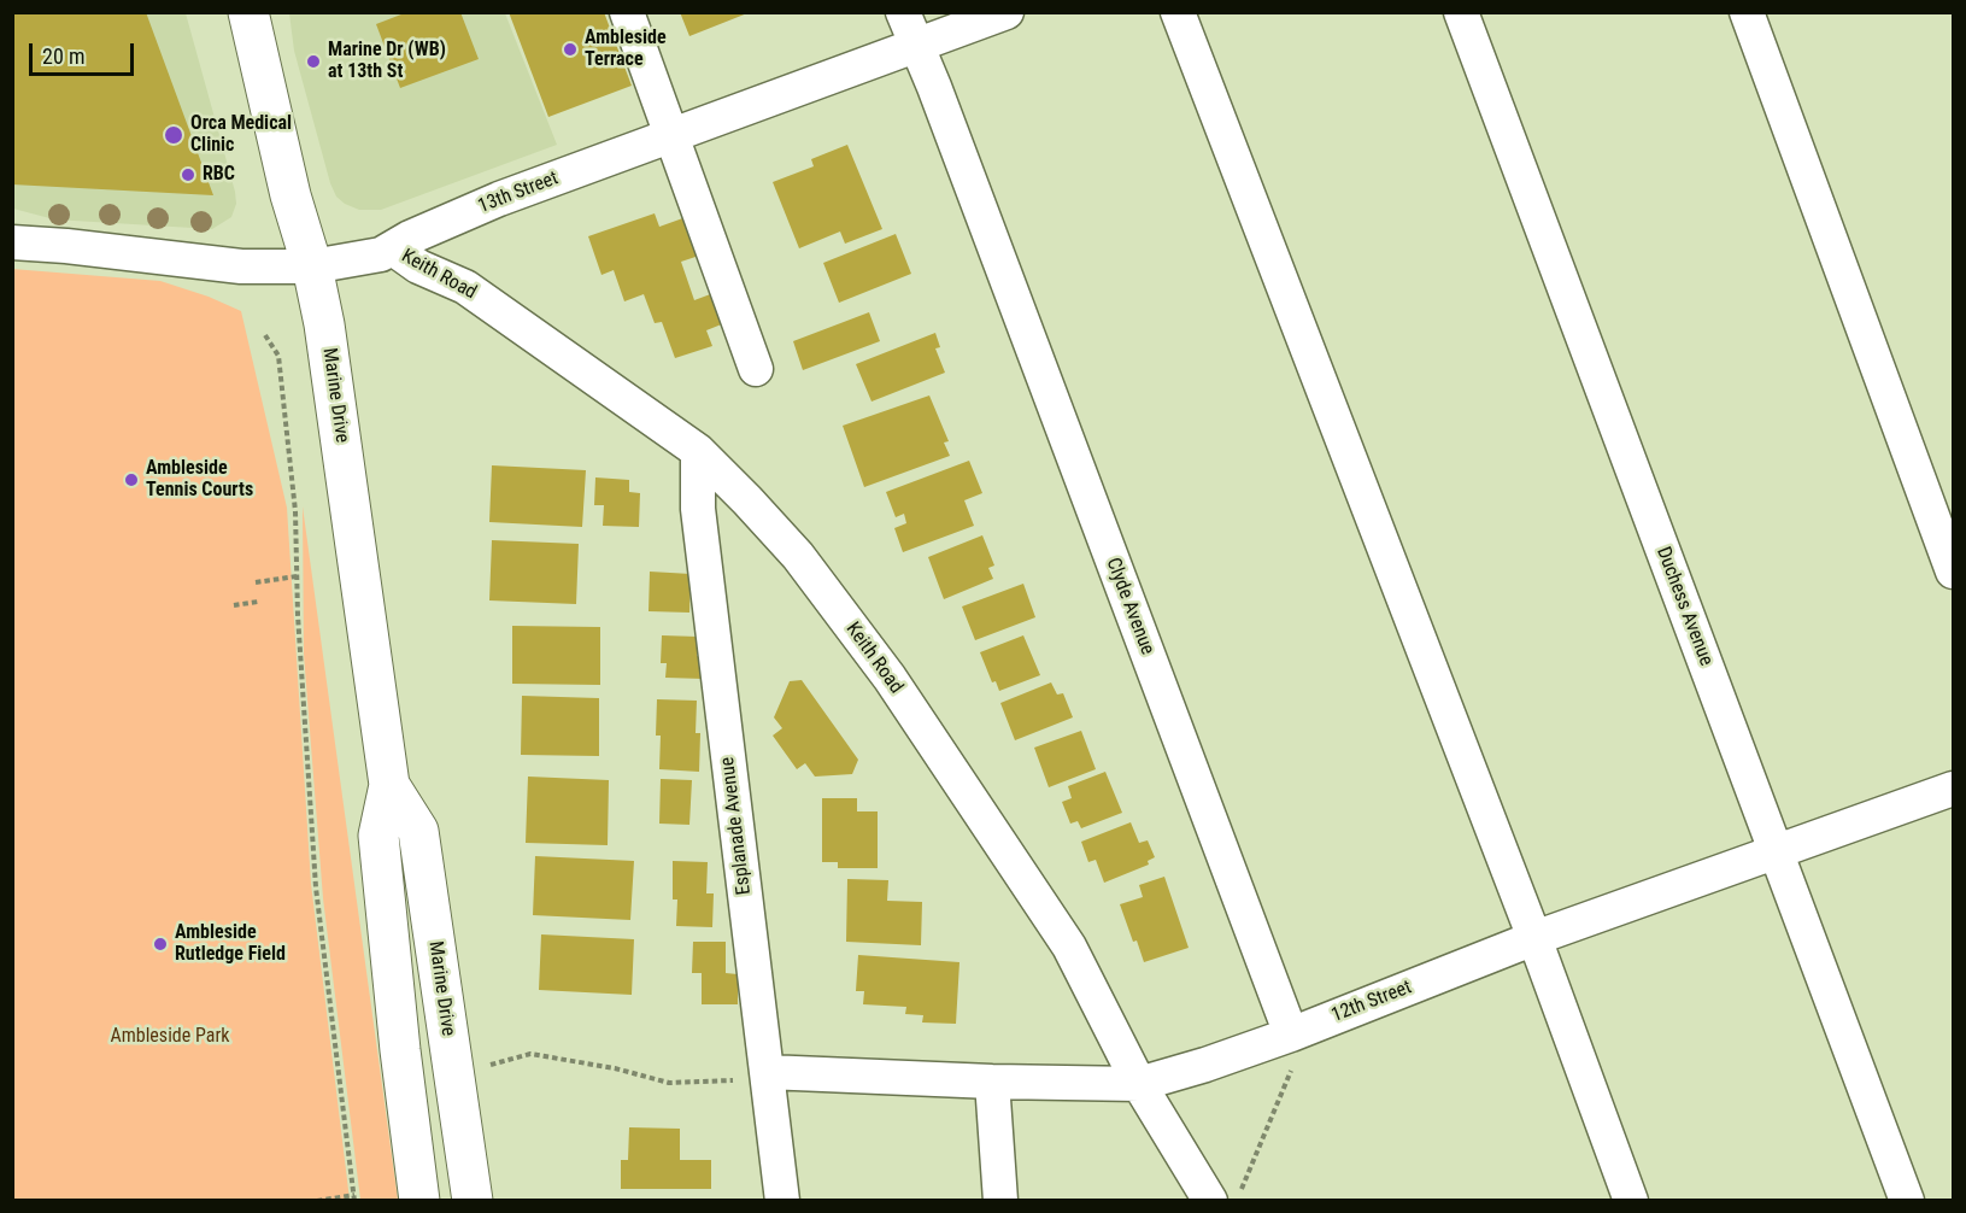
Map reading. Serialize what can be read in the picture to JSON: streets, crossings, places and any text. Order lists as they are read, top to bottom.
{
  "streets": {
    "main road": ["Marine Drive"],
    "street": [
      "13th Street",
      "Keith Road",
      "Clyde Avenue",
      "Duchess Avenue",
      "Esplanade Avenue",
      "12th Street"
    ]
  },
  "crossings": [
    ["13th Street", "Keith Road"],
    ["13th Street", "Marine Drive"],
    ["13th Street", "Clyde Avenue"],
    ["Keith Road", "Esplanade Avenue"],
    ["Keith Road", "12th Street"],
    ["Clyde Avenue", "12th Street"],
    ["Duchess Avenue", "12th Street"],
    ["Esplanade Avenue", "12th Street"]
  ],
  "parks": ["Ambleside Park"],
  "places": [
    "Ambleside Terrace",
    "Marine Dr (WB) at 13th St",
    "Orca Medical Clinic",
    "RBC",
    "Ambleside Tennis Courts",
    "Ambleside Rutledge Field"
  ],
  "scale_bar": "20 m"
}
